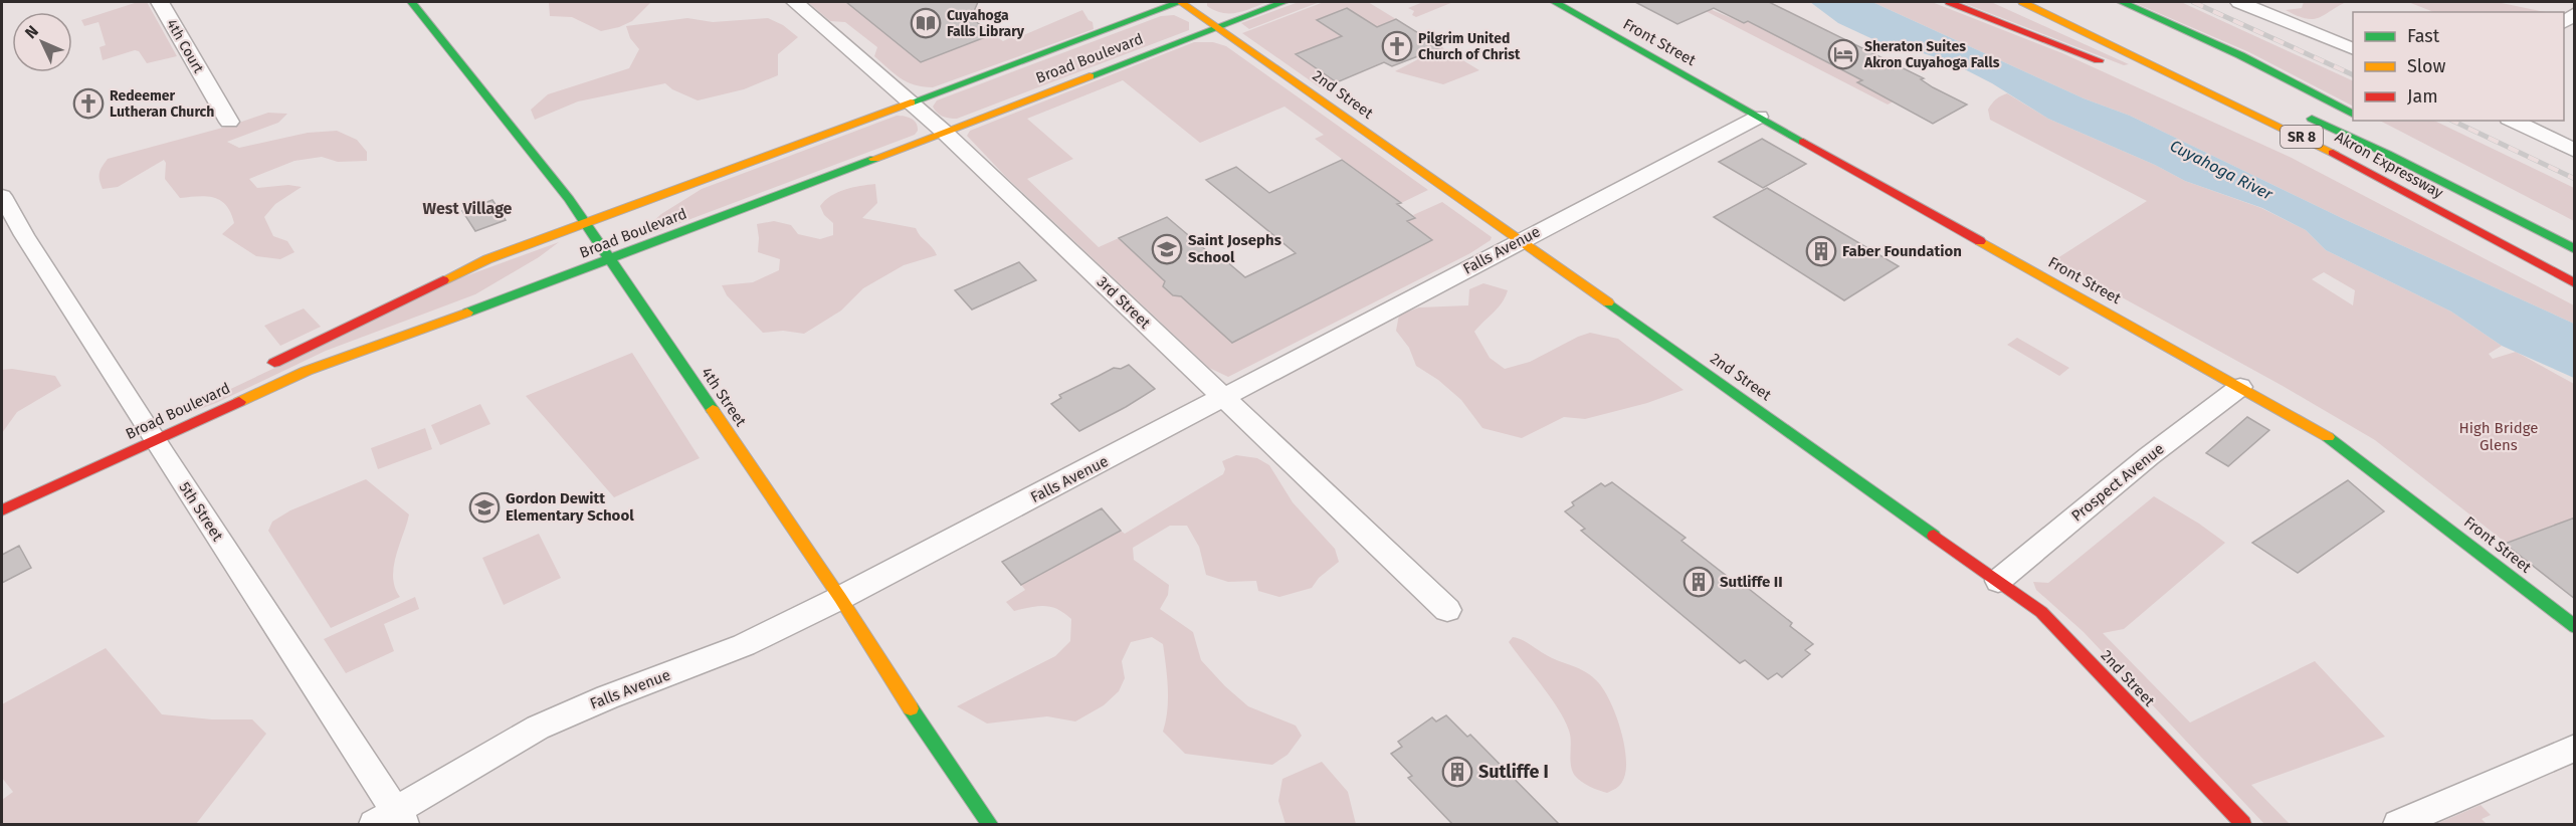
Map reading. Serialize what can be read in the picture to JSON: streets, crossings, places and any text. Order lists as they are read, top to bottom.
{
  "streets": {
    "main road": [
      "Front Street",
      "Broad Boulevard",
      "2nd Street",
      "SR 8",
      "Akron Expressway",
      "4th Street"
    ],
    "street": [
      "4th Court",
      "Falls Avenue",
      "3rd Street",
      "Prospect Avenue",
      "5th Street"
    ]
  },
  "crossings": [
    ["Front Street", "Falls Avenue"],
    ["Front Street", "Prospect Avenue"],
    ["Broad Boulevard", "2nd Street"],
    ["Broad Boulevard", "3rd Street"],
    ["Broad Boulevard", "4th Street"],
    ["Broad Boulevard", "5th Street"],
    ["2nd Street", "Falls Avenue"],
    ["2nd Street", "Prospect Avenue"],
    ["Falls Avenue", "3rd Street"],
    ["Falls Avenue", "4th Street"],
    ["Falls Avenue", "5th Street"]
  ],
  "districts": ["West Village"],
  "water": ["Cuyahoga River"],
  "parks": ["High Bridge Glens"],
  "places": {
    "library": ["Cuyahoga Falls Library"],
    "church": ["Pilgrim United Church of Christ", "Redeemer Lutheran Church"],
    "hotel": ["Sheraton Suites Akron Cuyahoga Falls"],
    "school or university": ["Saint Josephs School", "Gordon Dewitt Elementary School"],
    "building": ["Faber Foundation", "Sutliffe II", "Sutliffe I"]
  },
  "legend": ["Fast", "Slow", "Jam"],
  "north": "top left"
}
